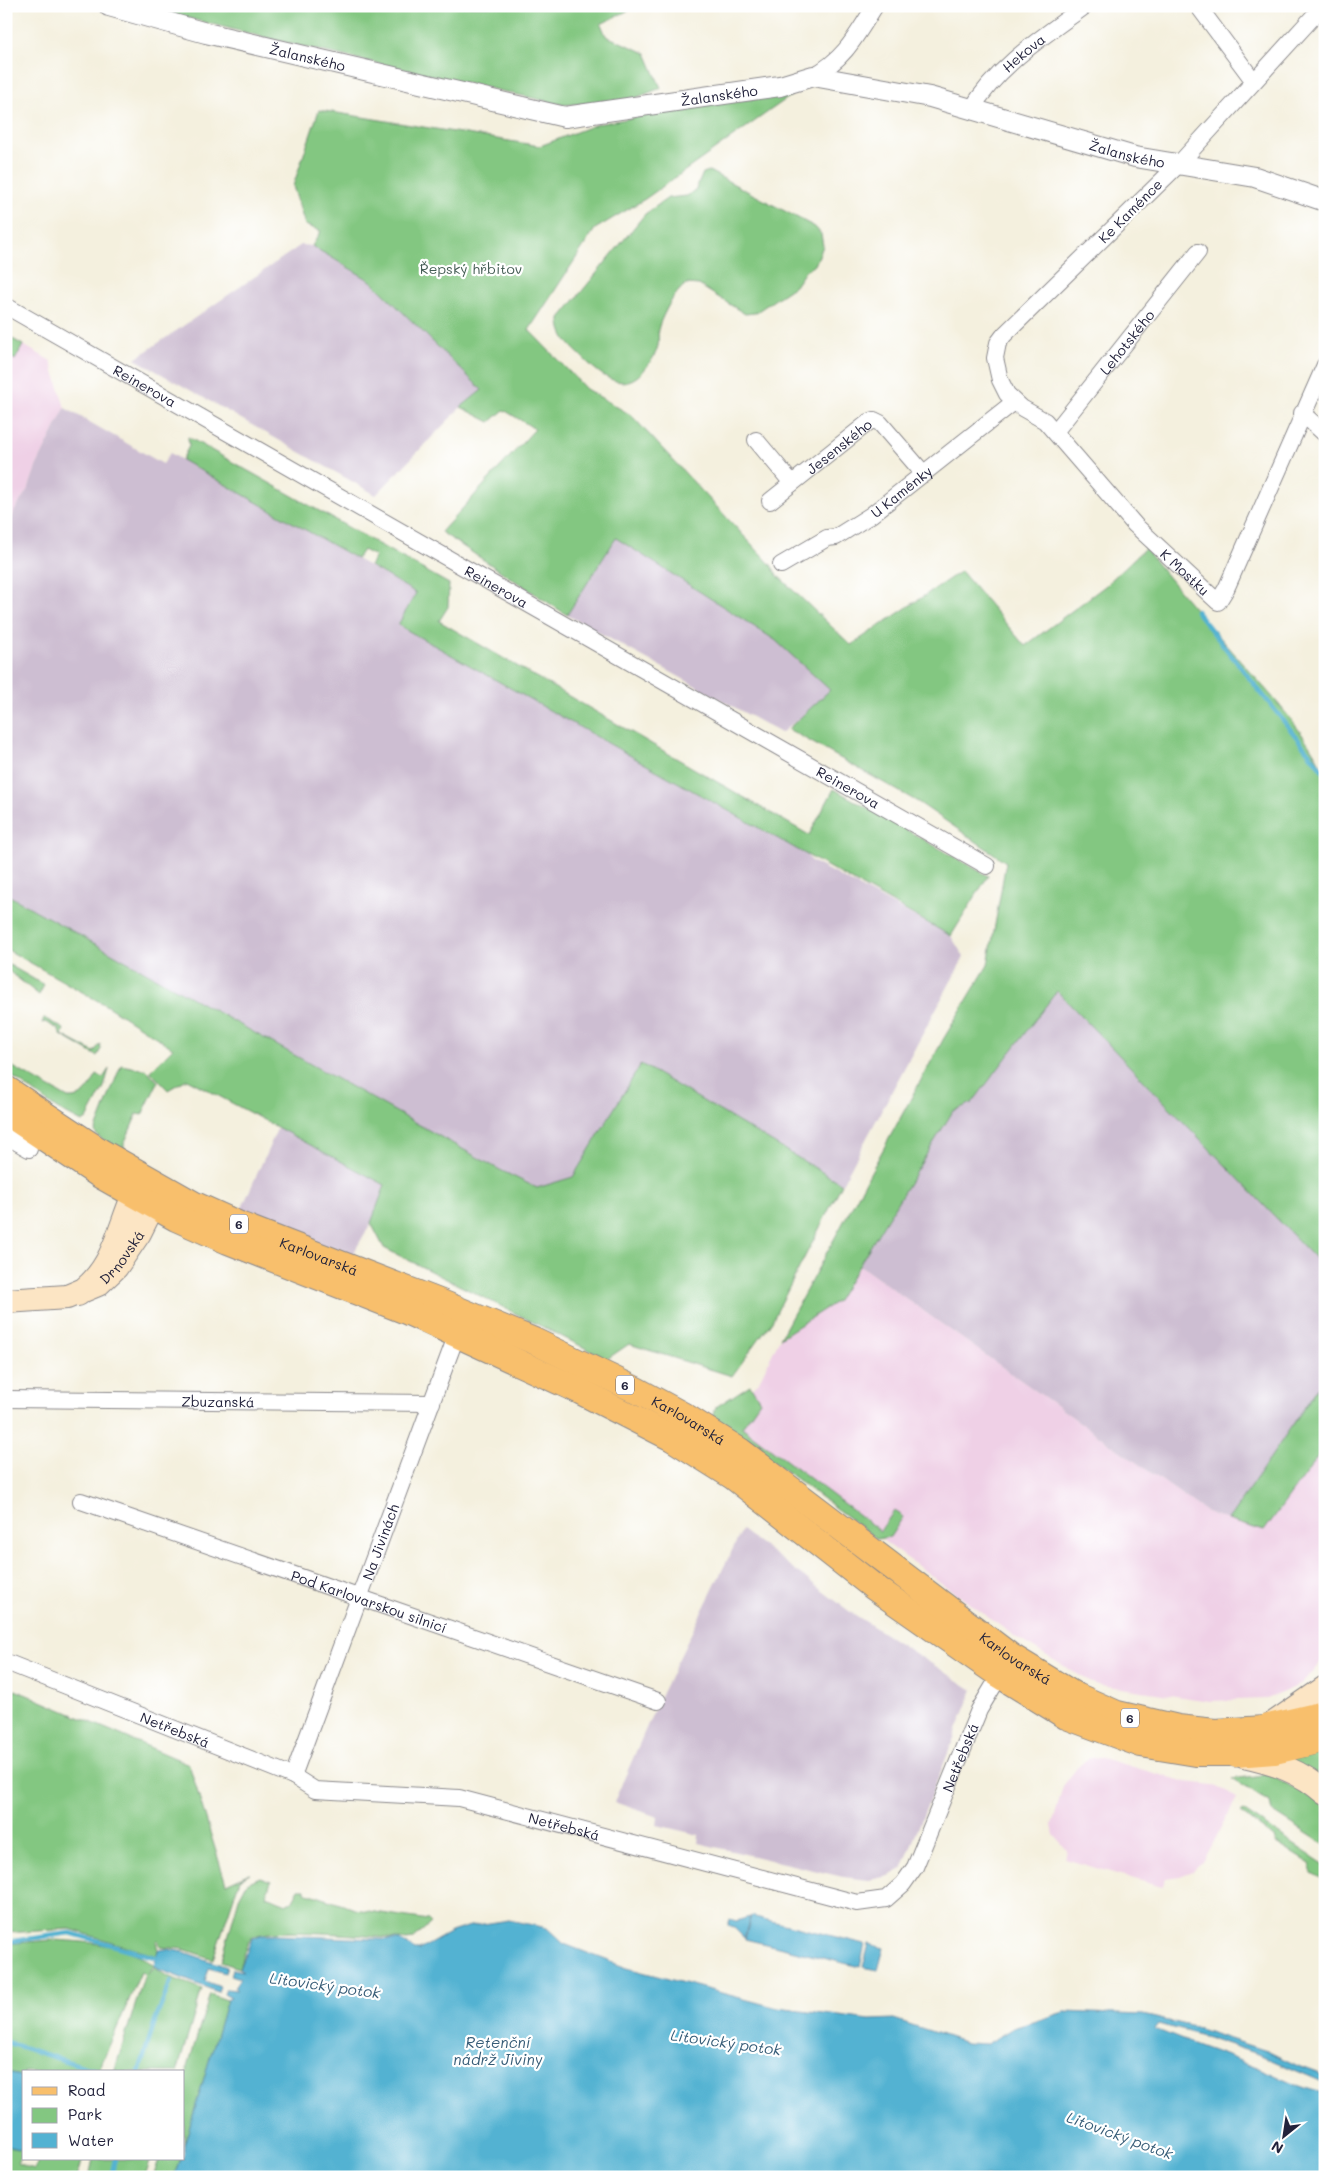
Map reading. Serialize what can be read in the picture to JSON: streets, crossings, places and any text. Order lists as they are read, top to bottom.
{
  "streets": {
    "highway": ["6"],
    "main road": ["Drnovská", "Karlovarská"],
    "street": [
      "Hekova",
      "Žalanského",
      "Ke Kaménce",
      "Lehotského",
      "Reinerova",
      "Jesenského",
      "U Kaménky",
      "K Mostku",
      "Zbuzanská",
      "Na Jivinách",
      "Pod Karlovarskou silnicí",
      "Netřebská"
    ]
  },
  "crossings": [
    ["Hekova", "Žalanského"],
    ["Žalanského", "Ke Kaménce"],
    ["Ke Kaménce", "U Kaménky"],
    ["Ke Kaménce", "K Mostku"],
    ["Lehotského", "K Mostku"],
    ["Jesenského", "U Kaménky"],
    ["U Kaménky", "K Mostku"],
    ["6", "Karlovarská"],
    ["Drnovská", "Karlovarská"],
    ["Karlovarská", "Na Jivinách"],
    ["Karlovarská", "Netřebská"],
    ["Zbuzanská", "Na Jivinách"],
    ["Na Jivinách", "Pod Karlovarskou silnicí"],
    ["Na Jivinách", "Netřebská"]
  ],
  "water": ["Litovický potok", "Retenční nádrž Jiviny"],
  "parks": ["Řepský hřbitov"],
  "legend": ["Road", "Park", "Water"],
  "north": "bottom left"
}
